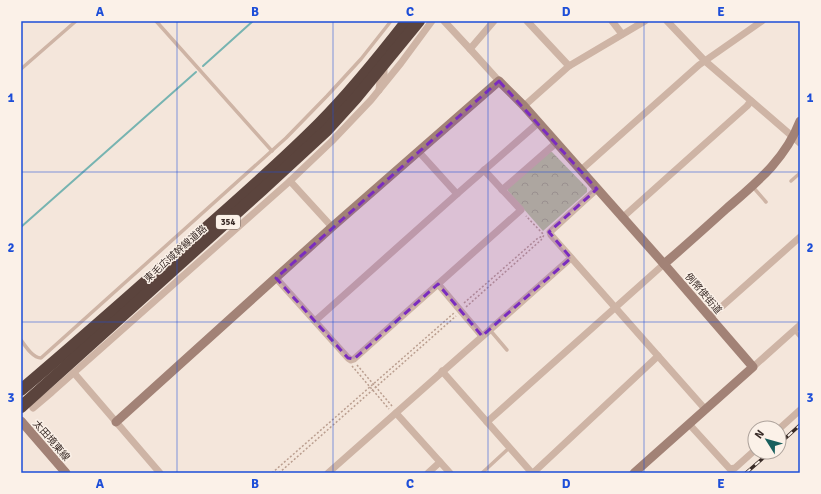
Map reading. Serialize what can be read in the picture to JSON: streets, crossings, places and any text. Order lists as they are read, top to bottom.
{
  "streets": {
    "highway": ["354", "東毛広域幹線道路"],
    "street": ["例幣使街道", "太田境東線"]
  },
  "north": "top left",
  "grid": {
    "columns": [
      "A",
      "B",
      "C",
      "D",
      "E"
    ],
    "rows": ["1", "2", "3"]
  }
}
